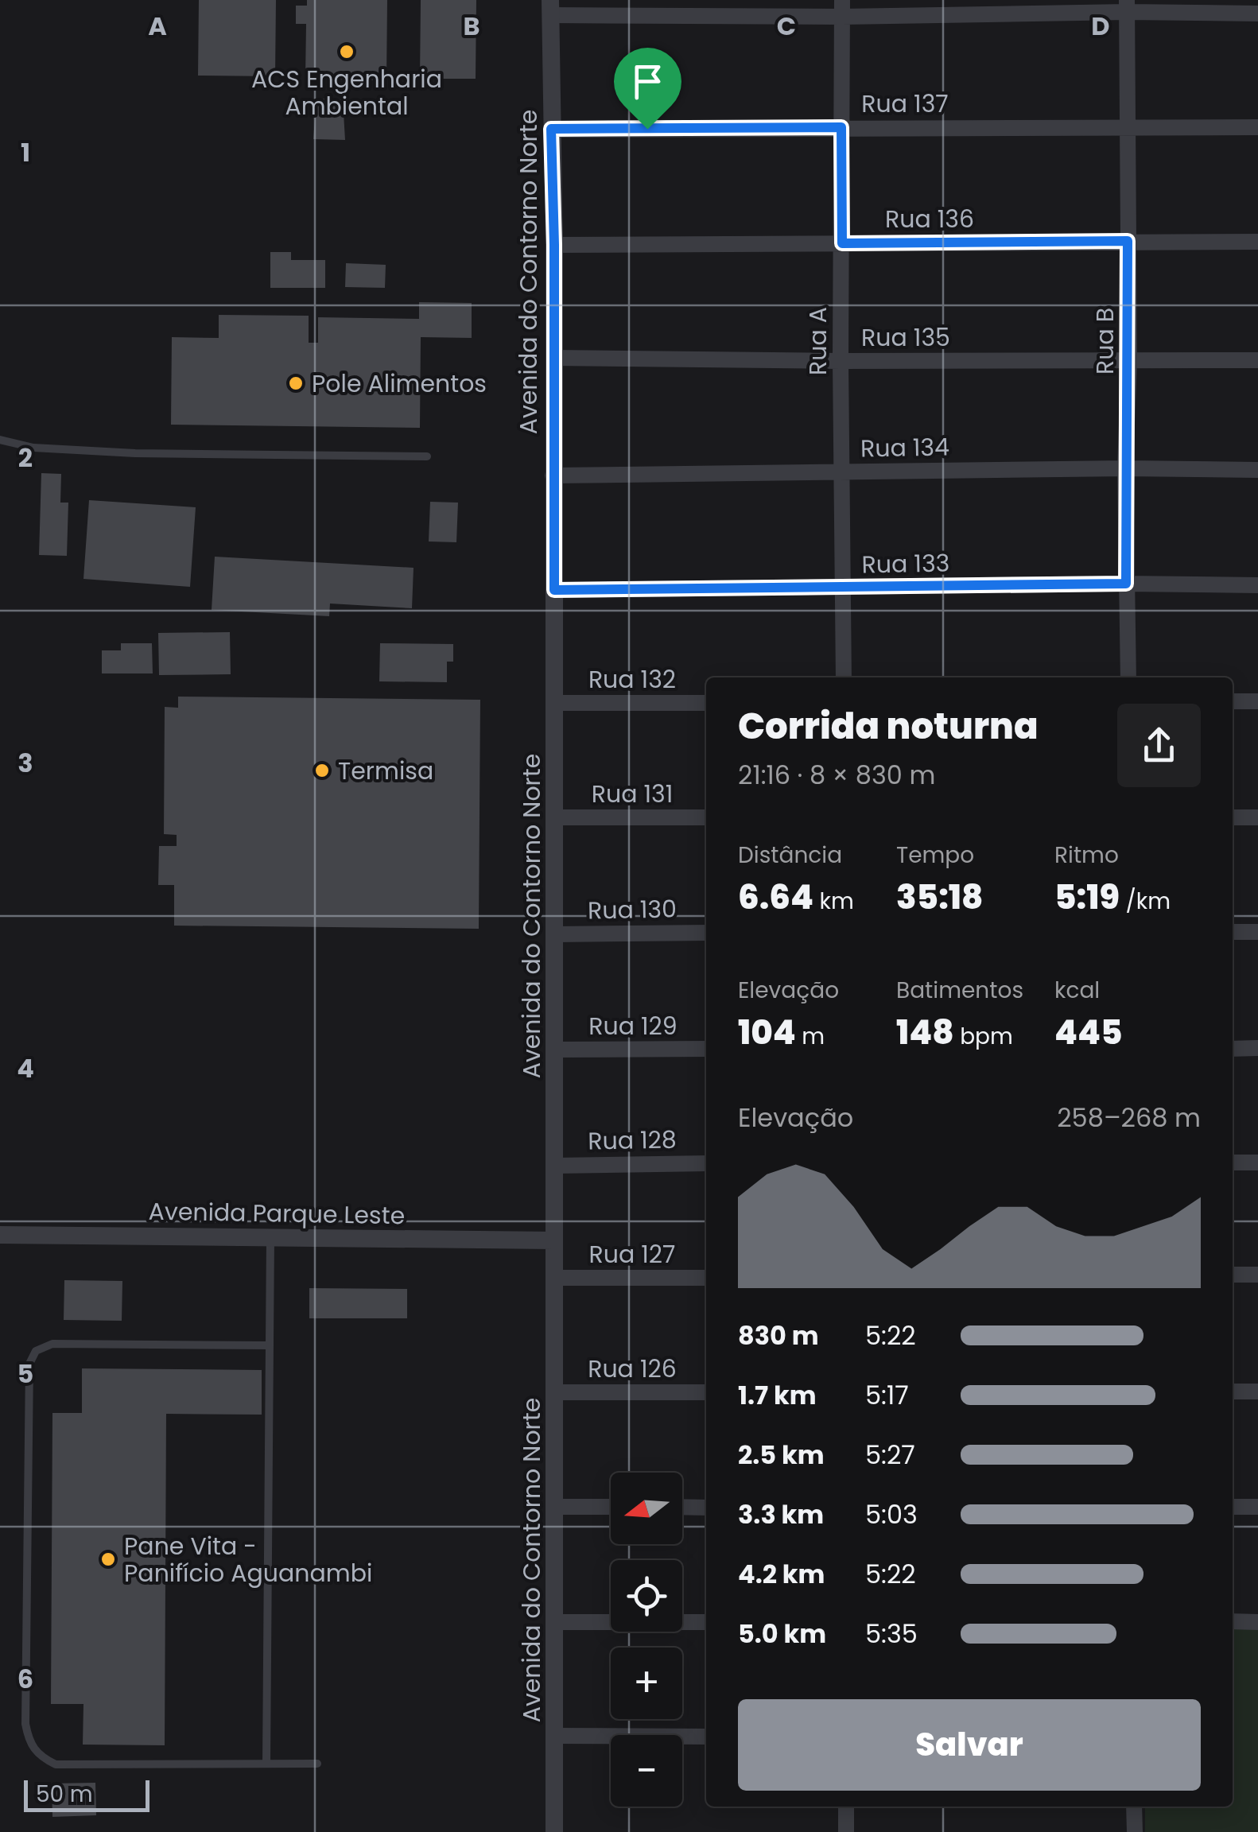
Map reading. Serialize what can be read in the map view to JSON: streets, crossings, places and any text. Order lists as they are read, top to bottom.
{
  "streets": {
    "street": [
      "Rua 137",
      "Rua 136",
      "Avenida do Contorno Norte",
      "Rua 135",
      "Rua A",
      "Rua B",
      "Rua 134",
      "Rua 133",
      "Rua 132",
      "Rua 131",
      "Rua 130",
      "Rua 129",
      "Rua 128",
      "Avenida Parque Leste",
      "Rua 127",
      "Rua 126"
    ]
  },
  "crossings": [
    ["Rua 137", "Avenida do Contorno Norte"],
    ["Rua 137", "Rua A"],
    ["Rua 137", "Rua B"],
    ["Rua 136", "Avenida do Contorno Norte"],
    ["Rua 136", "Rua A"],
    ["Rua 136", "Rua B"],
    ["Avenida do Contorno Norte", "Rua 135"],
    ["Avenida do Contorno Norte", "Rua 134"],
    ["Avenida do Contorno Norte", "Rua 133"],
    ["Avenida do Contorno Norte", "Rua 132"],
    ["Avenida do Contorno Norte", "Rua 131"],
    ["Avenida do Contorno Norte", "Rua 130"],
    ["Avenida do Contorno Norte", "Rua 129"],
    ["Avenida do Contorno Norte", "Rua 128"],
    ["Avenida do Contorno Norte", "Avenida Parque Leste"],
    ["Avenida do Contorno Norte", "Rua 127"],
    ["Avenida do Contorno Norte", "Rua 126"],
    ["Rua 135", "Rua A"],
    ["Rua 135", "Rua B"],
    ["Rua A", "Rua 134"],
    ["Rua A", "Rua 133"],
    ["Rua B", "Rua 134"],
    ["Rua B", "Rua 133"]
  ],
  "places": [
    "ACS Engenharia Ambiental",
    "Pole Alimentos",
    "Termisa",
    "Pane Vita - Panifício Aguanambi"
  ],
  "scale_bar": "50 m",
  "north": "left",
  "page": {
    "heading": ["Corrida noturna", "21:16 · 8 × 830 m"],
    "stats": [
      ["Distância", "6.64 km"],
      ["Tempo", "35:18"],
      ["Ritmo", "5:19 /km"],
      ["Elevação", "104 m"],
      ["Batimentos", "148 bpm"],
      ["kcal", "445"]
    ],
    "chart": ["Elevação", "258–268 m"],
    "list": [
      {
        "name": "830 m",
        "note": "5:22"
      },
      {
        "name": "1.7 km",
        "note": "5:17"
      },
      {
        "name": "2.5 km",
        "note": "5:27"
      },
      {
        "name": "3.3 km",
        "note": "5:03"
      },
      {
        "name": "4.2 km",
        "note": "5:22"
      },
      {
        "name": "5.0 km",
        "note": "5:35"
      }
    ],
    "map_buttons": ["+", "−"],
    "buttons": "Salvar",
    "scale": "50 m"
  },
  "grid": {
    "columns": [
      "A",
      "B",
      "C",
      "D"
    ],
    "rows": [
      "1",
      "2",
      "3",
      "4",
      "5",
      "6"
    ]
  }
}
